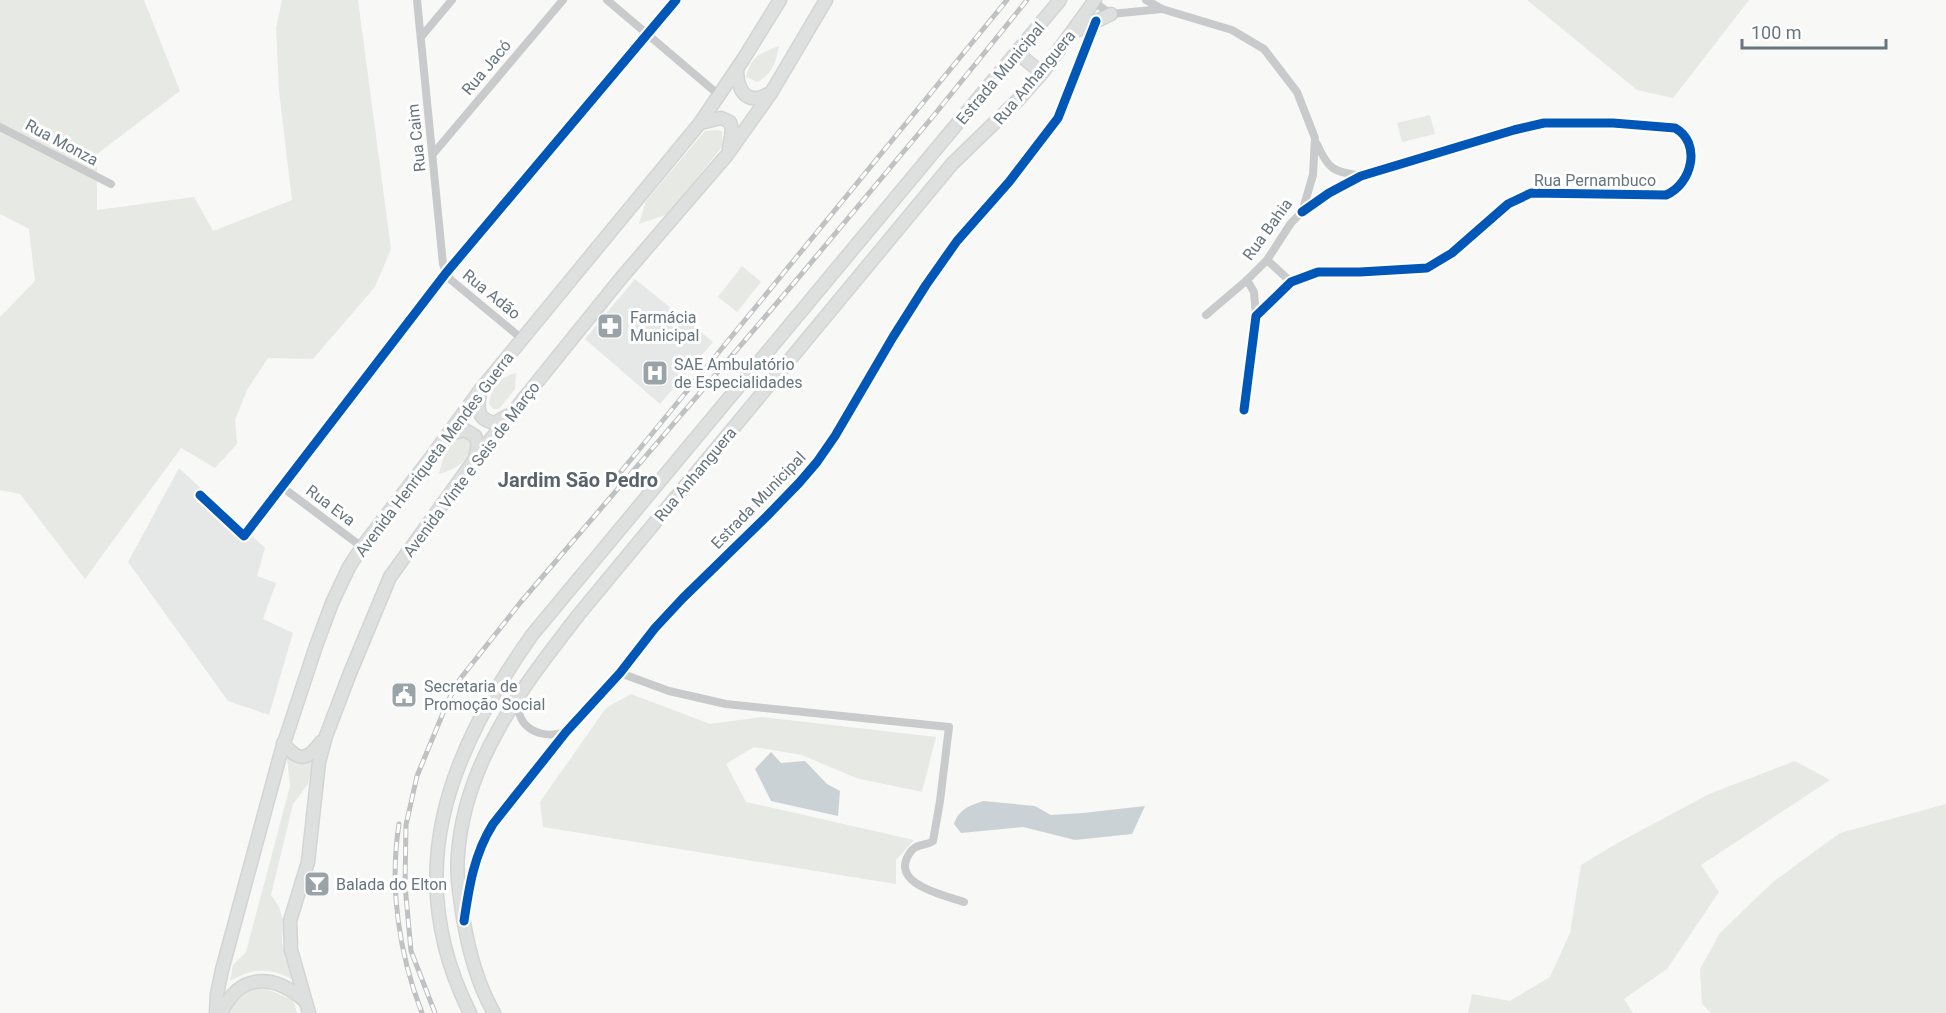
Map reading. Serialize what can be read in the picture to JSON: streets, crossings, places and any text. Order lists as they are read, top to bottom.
{
  "streets": {
    "main road": [
      "Estrada Municipal",
      "Rua Anhanguera",
      "Avenida Henriqueta Mendes Guerra",
      "Avenida Vinte e Seis de Março"
    ],
    "street": [
      "Rua Jacó",
      "Rua Caim",
      "Rua Monza",
      "Rua Pernambuco",
      "Rua Bahia",
      "Rua Adão",
      "Rua Eva"
    ]
  },
  "crossings": [
    ["Rua Jacó", "Rua Caim"],
    ["Estrada Municipal", "Rua Anhanguera"],
    ["Rua Caim", "Rua Adão"],
    ["Rua Pernambuco", "Rua Bahia"],
    ["Rua Adão", "Avenida Henriqueta Mendes Guerra"],
    ["Avenida Henriqueta Mendes Guerra", "Rua Eva"]
  ],
  "districts": ["Jardim São Pedro"],
  "places": {
    "pharmacy": ["Farmácia Municipal"],
    "hospital": ["SAE Ambulatório de Especialidades"],
    "public building": ["Secretaria de Promoção Social"],
    "bar": ["Balada do Elton"]
  },
  "scale_bar": "100 m"
}
